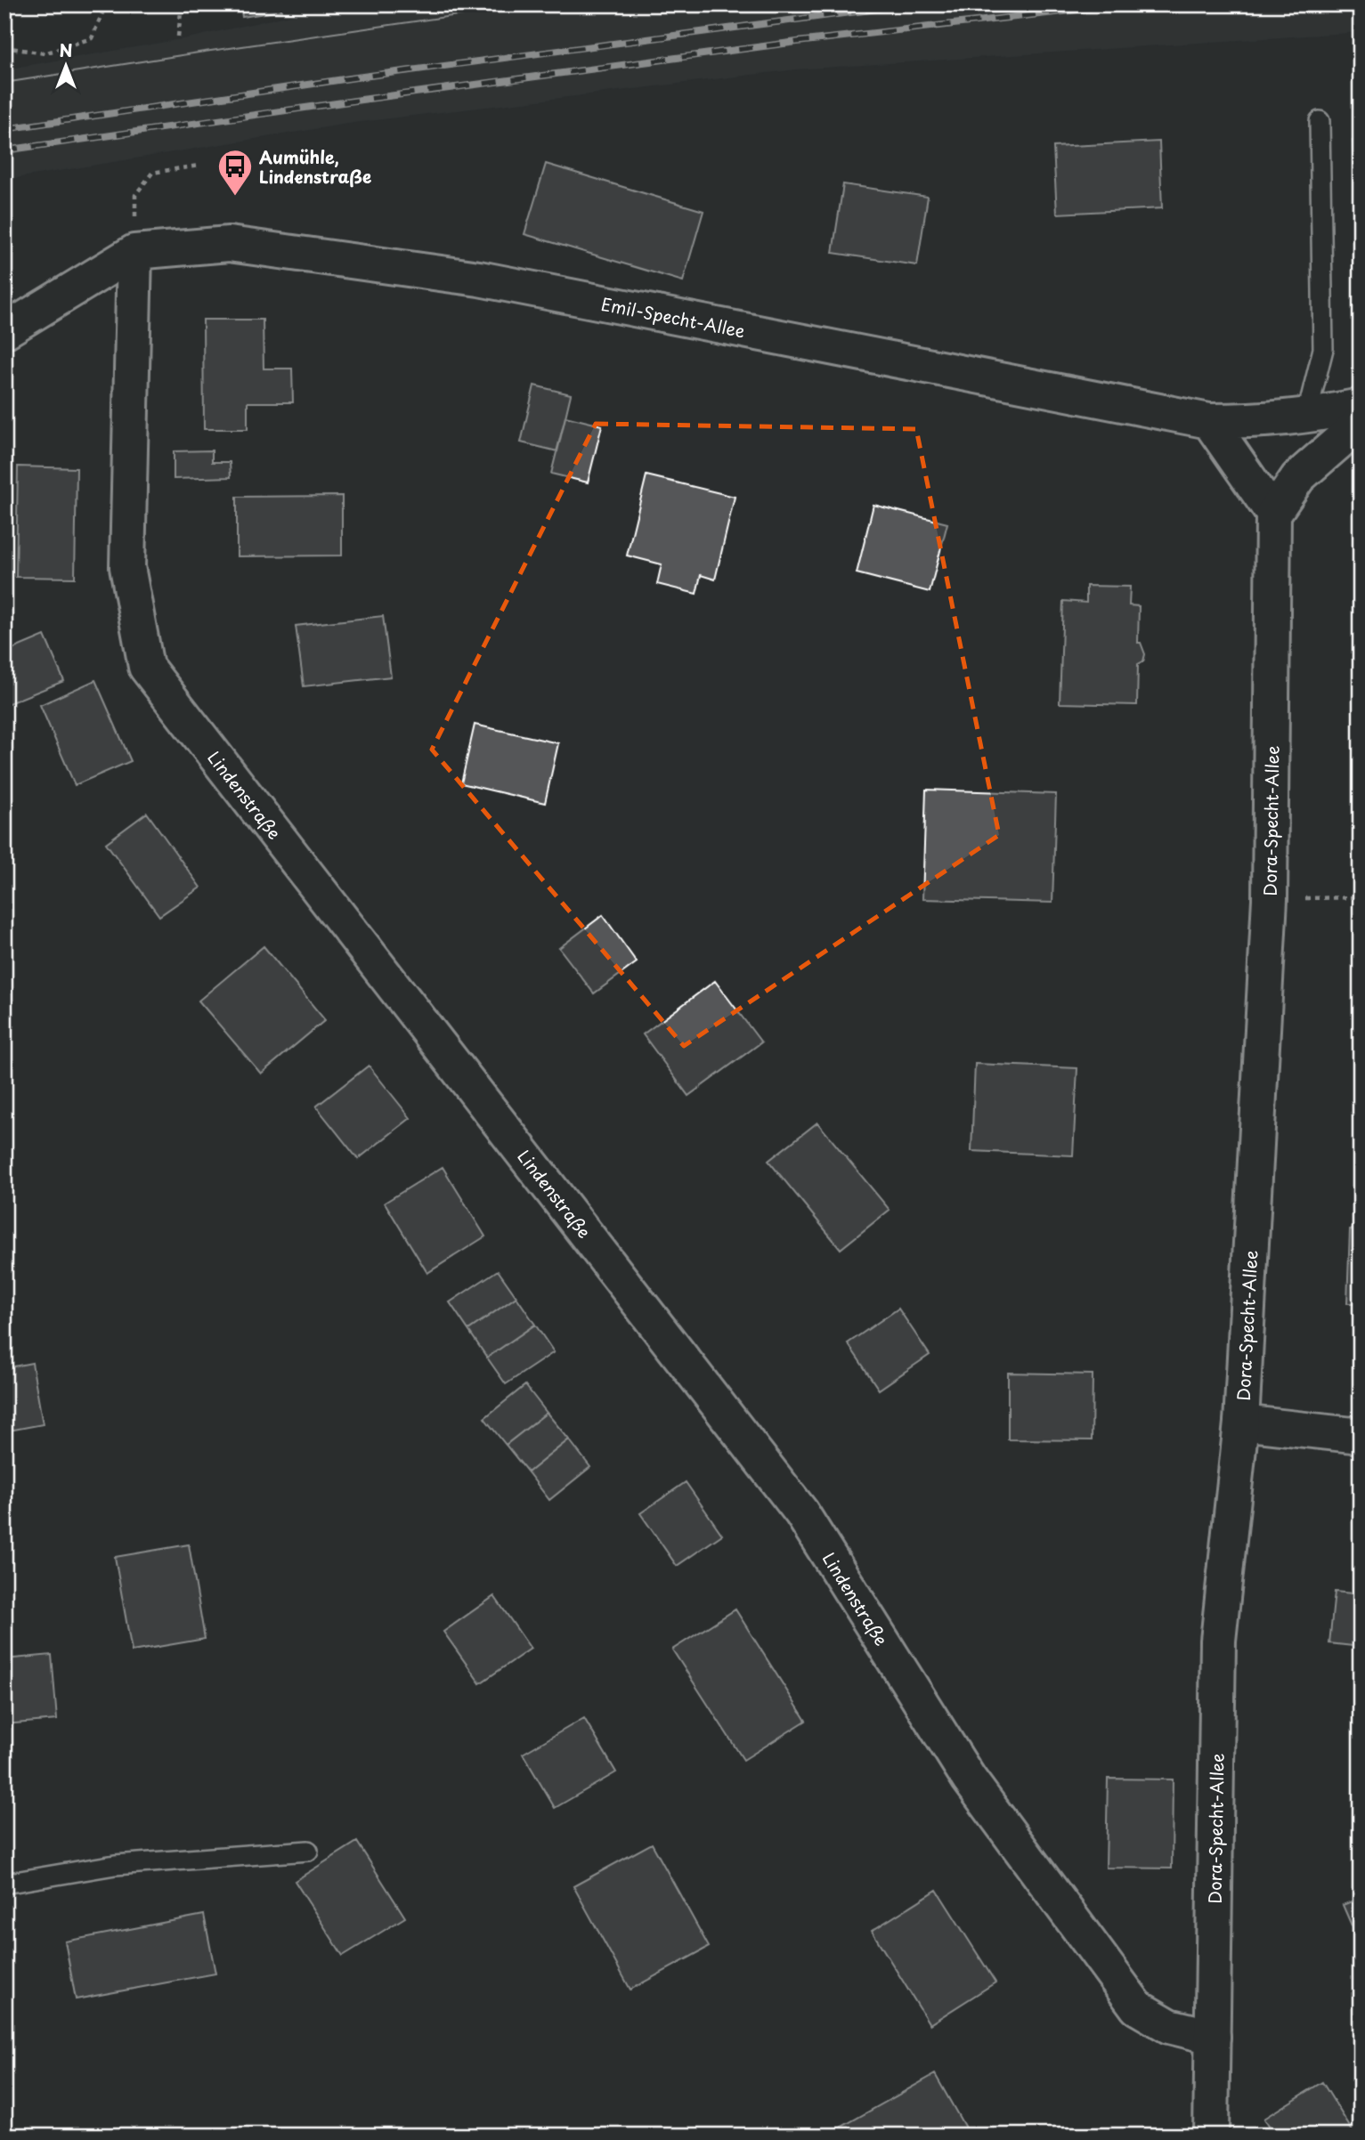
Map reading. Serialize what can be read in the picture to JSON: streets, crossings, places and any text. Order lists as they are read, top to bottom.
{
  "streets": {
    "street": ["Emil-Specht-Allee", "Lindenstraße", "Dora-Specht-Allee"]
  },
  "crossings": [
    ["Emil-Specht-Allee", "Lindenstraße"],
    ["Lindenstraße", "Dora-Specht-Allee"]
  ],
  "places": {
    "bus stop": ["Aumühle, Lindenstraße"]
  },
  "north": "top"
}
